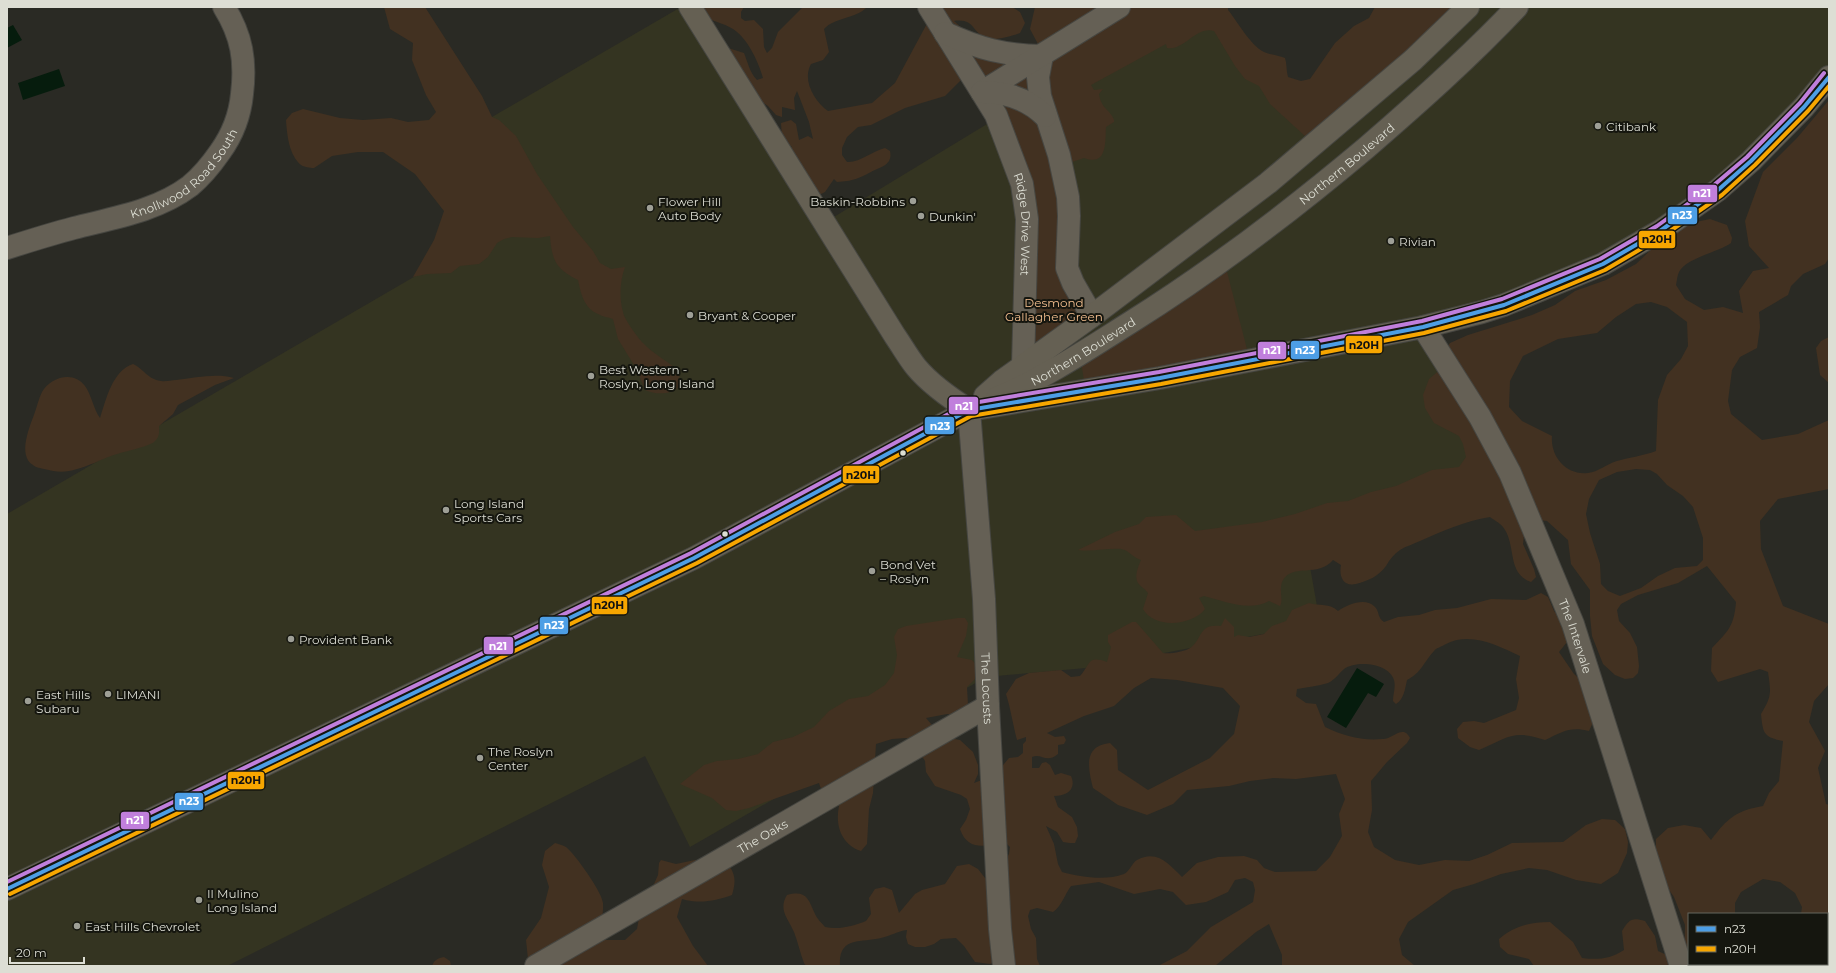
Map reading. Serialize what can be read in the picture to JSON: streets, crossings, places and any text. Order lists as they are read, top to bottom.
{
  "streets": {
    "main road": ["Northern Boulevard"],
    "street": [
      "Knollwood Road South",
      "Ridge Drive West",
      "The Intervale",
      "The Locusts",
      "The Oaks"
    ]
  },
  "crossings": [
    ["Northern Boulevard", "Ridge Drive West"],
    ["Northern Boulevard", "The Locusts"],
    ["The Locusts", "The Oaks"]
  ],
  "parks": ["Desmond Gallagher Green"],
  "places": [
    "Citibank",
    "Baskin-Robbins",
    "Flower Hill Auto Body",
    "Dunkin'",
    "Rivian",
    "Bryant & Cooper",
    "Best Western - Roslyn, Long Island",
    "Long Island Sports Cars",
    "Bond Vet – Roslyn",
    "Provident Bank",
    "LIMANI",
    "East Hills Subaru",
    "The Roslyn Center",
    "Il Mulino Long Island",
    "East Hills Chevrolet"
  ],
  "lines": ["transit line n21", "transit line n23", "transit line n20H"],
  "legend": ["n23", "n20H"],
  "scale_bar": "20 m"
}
